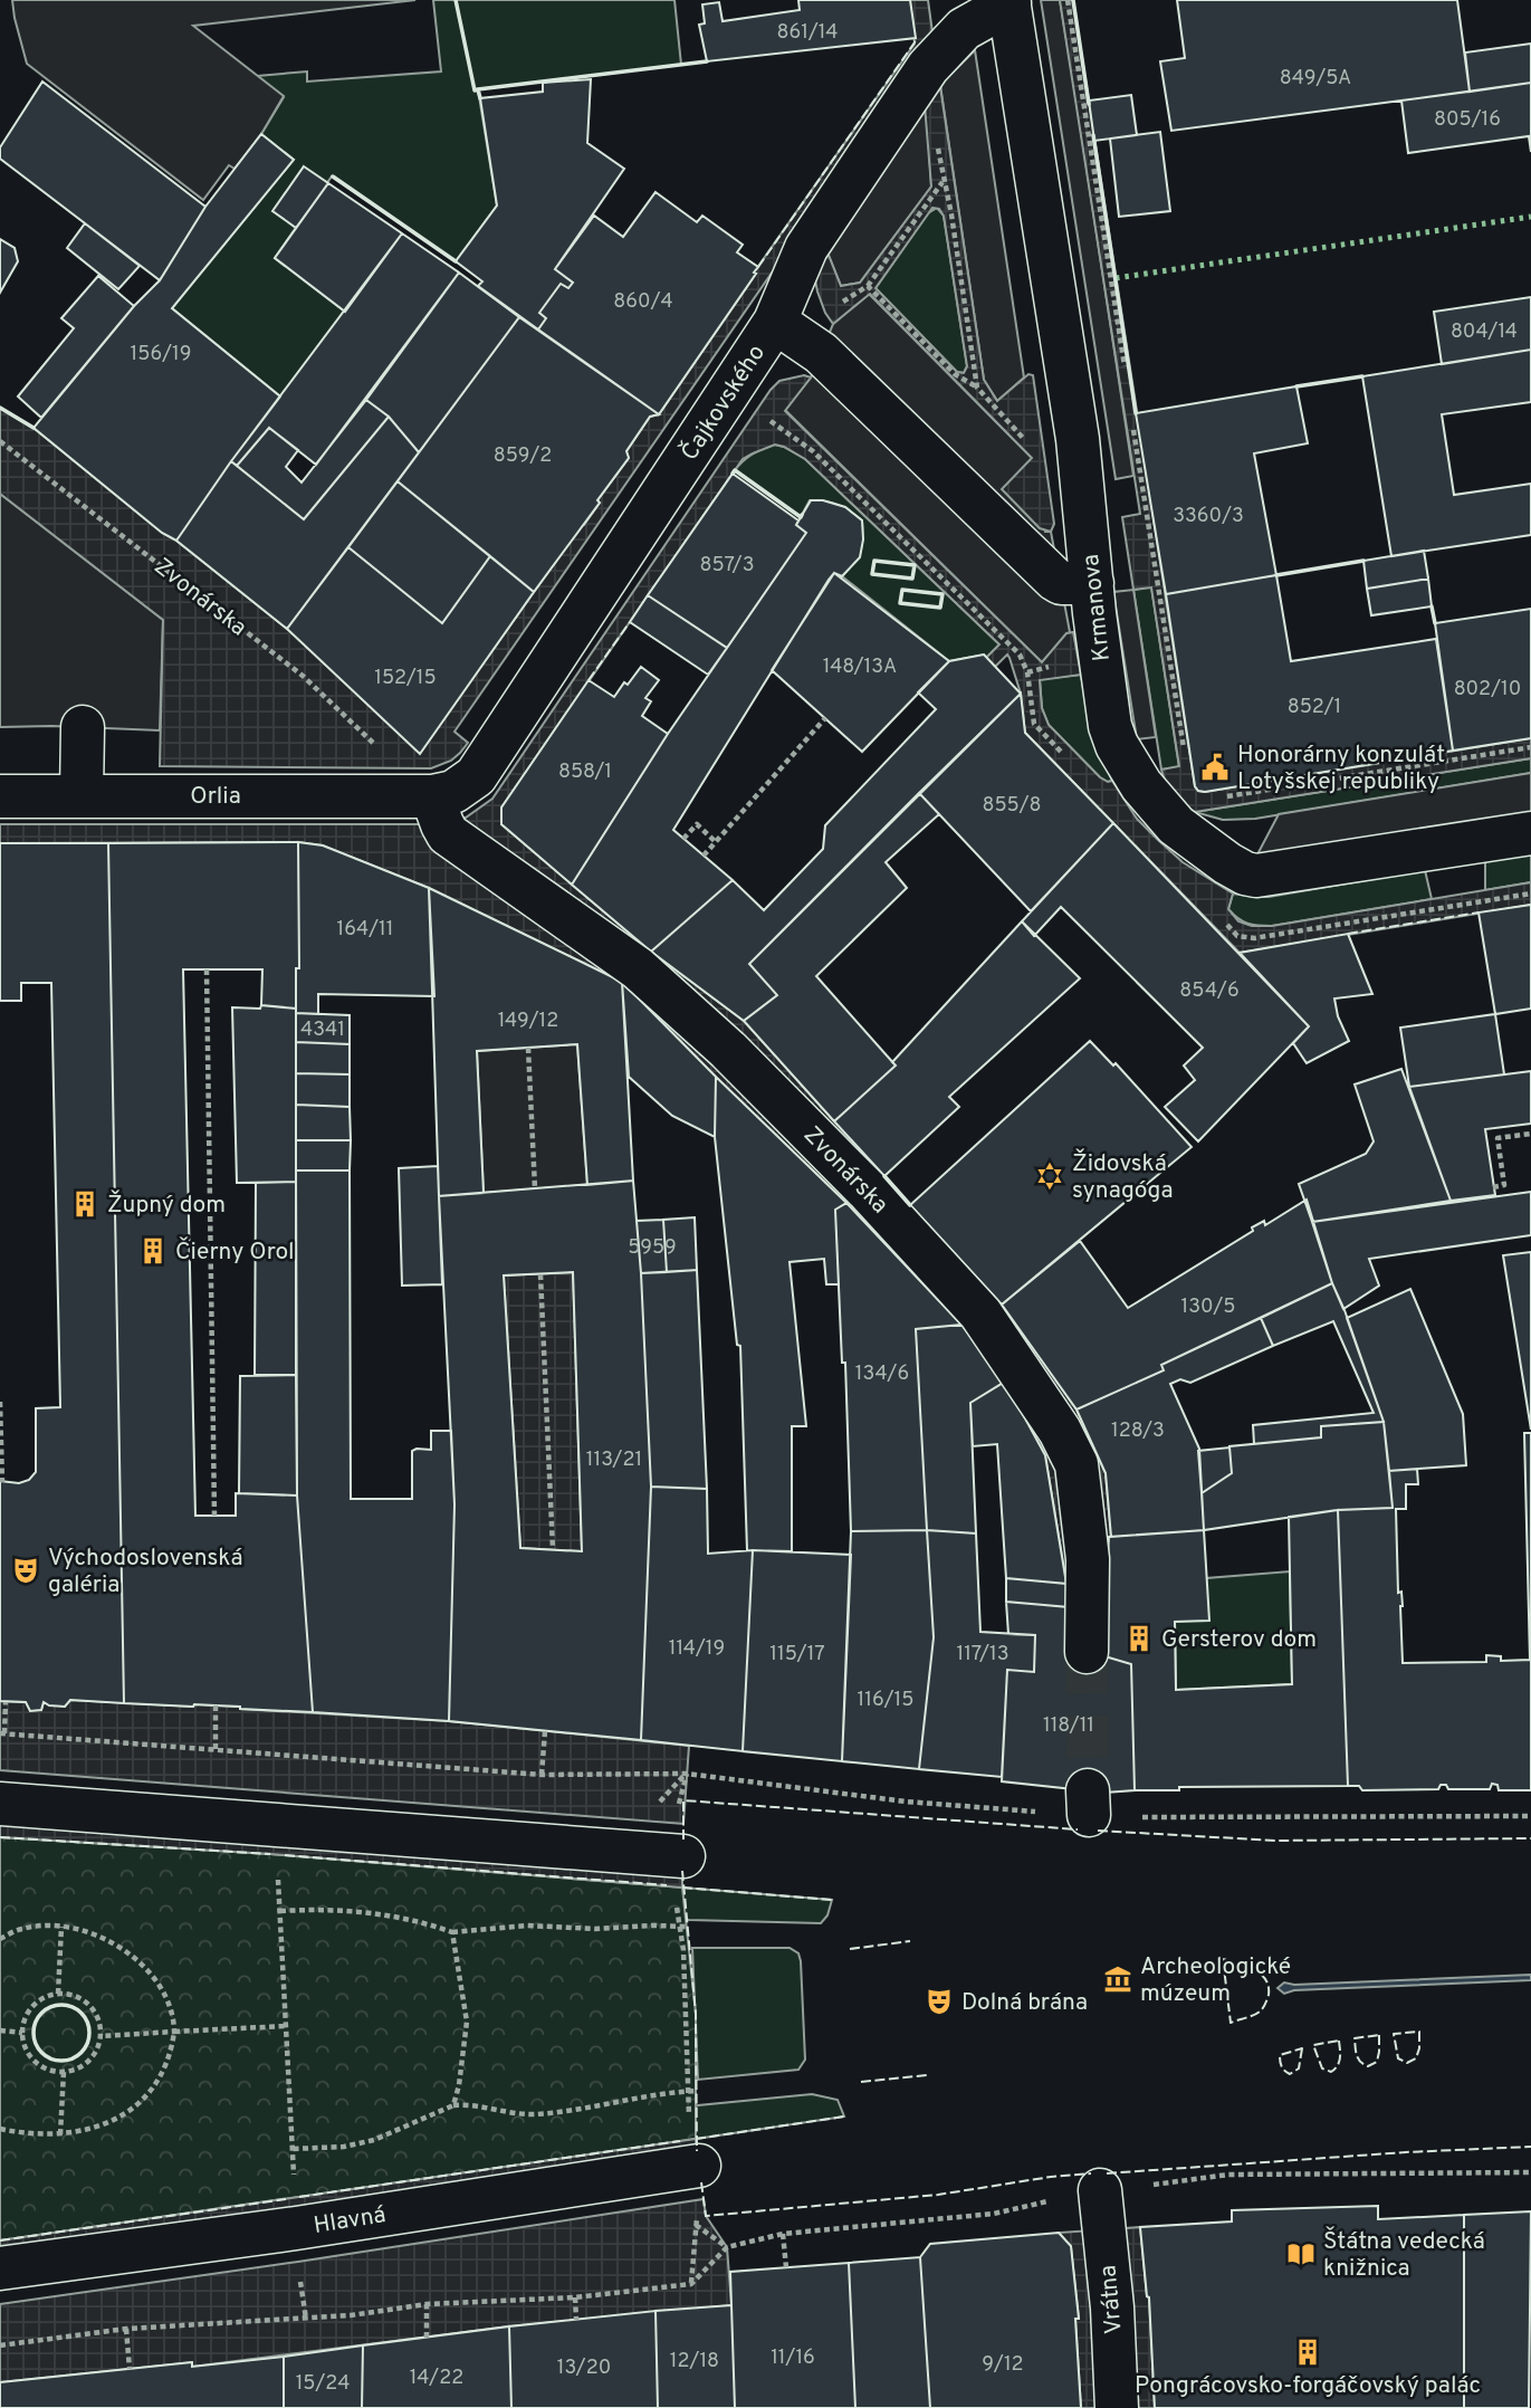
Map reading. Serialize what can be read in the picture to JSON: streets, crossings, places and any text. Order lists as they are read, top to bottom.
{
  "streets": {
    "street": [
      "Čajkovského",
      "Zvonárska",
      "Krmanova",
      "Orlia",
      "Hlavná",
      "Vrátna"
    ]
  },
  "crossings": [
    ["Čajkovského", "Zvonárska"],
    ["Čajkovského", "Krmanova"],
    ["Čajkovského", "Orlia"],
    ["Zvonárska", "Orlia"]
  ],
  "places": {
    "public building": ["Honorárny konzulát Lotyšskej republiky"],
    "synagogue": ["Židovská synagóga"],
    "building": [
      "Župný dom",
      "Čierny Orol",
      "Gersterov dom",
      "Pongrácovsko-forgáčovský palác"
    ],
    "theatre": ["Východoslovenská galéria", "Dolná brána"],
    "museum": ["Archeologické múzeum"],
    "library": ["Štátna vedecká knižnica"]
  },
  "house_numbers": [
    "861/14",
    "849/5A",
    "805/16",
    "860/4",
    "804/14",
    "156/19",
    "859/2",
    "3360/3",
    "857/3",
    "148/13A",
    "152/15",
    "802/10",
    "852/1",
    "858/1",
    "855/8",
    "164/11",
    "854/6",
    "149/12",
    "4341",
    "5959",
    "130/5",
    "134/6",
    "128/3",
    "113/21",
    "114/19",
    "115/17",
    "117/13",
    "116/15",
    "118/11",
    "11/16",
    "12/18",
    "9/12",
    "13/20",
    "14/22",
    "15/24"
  ]
}
